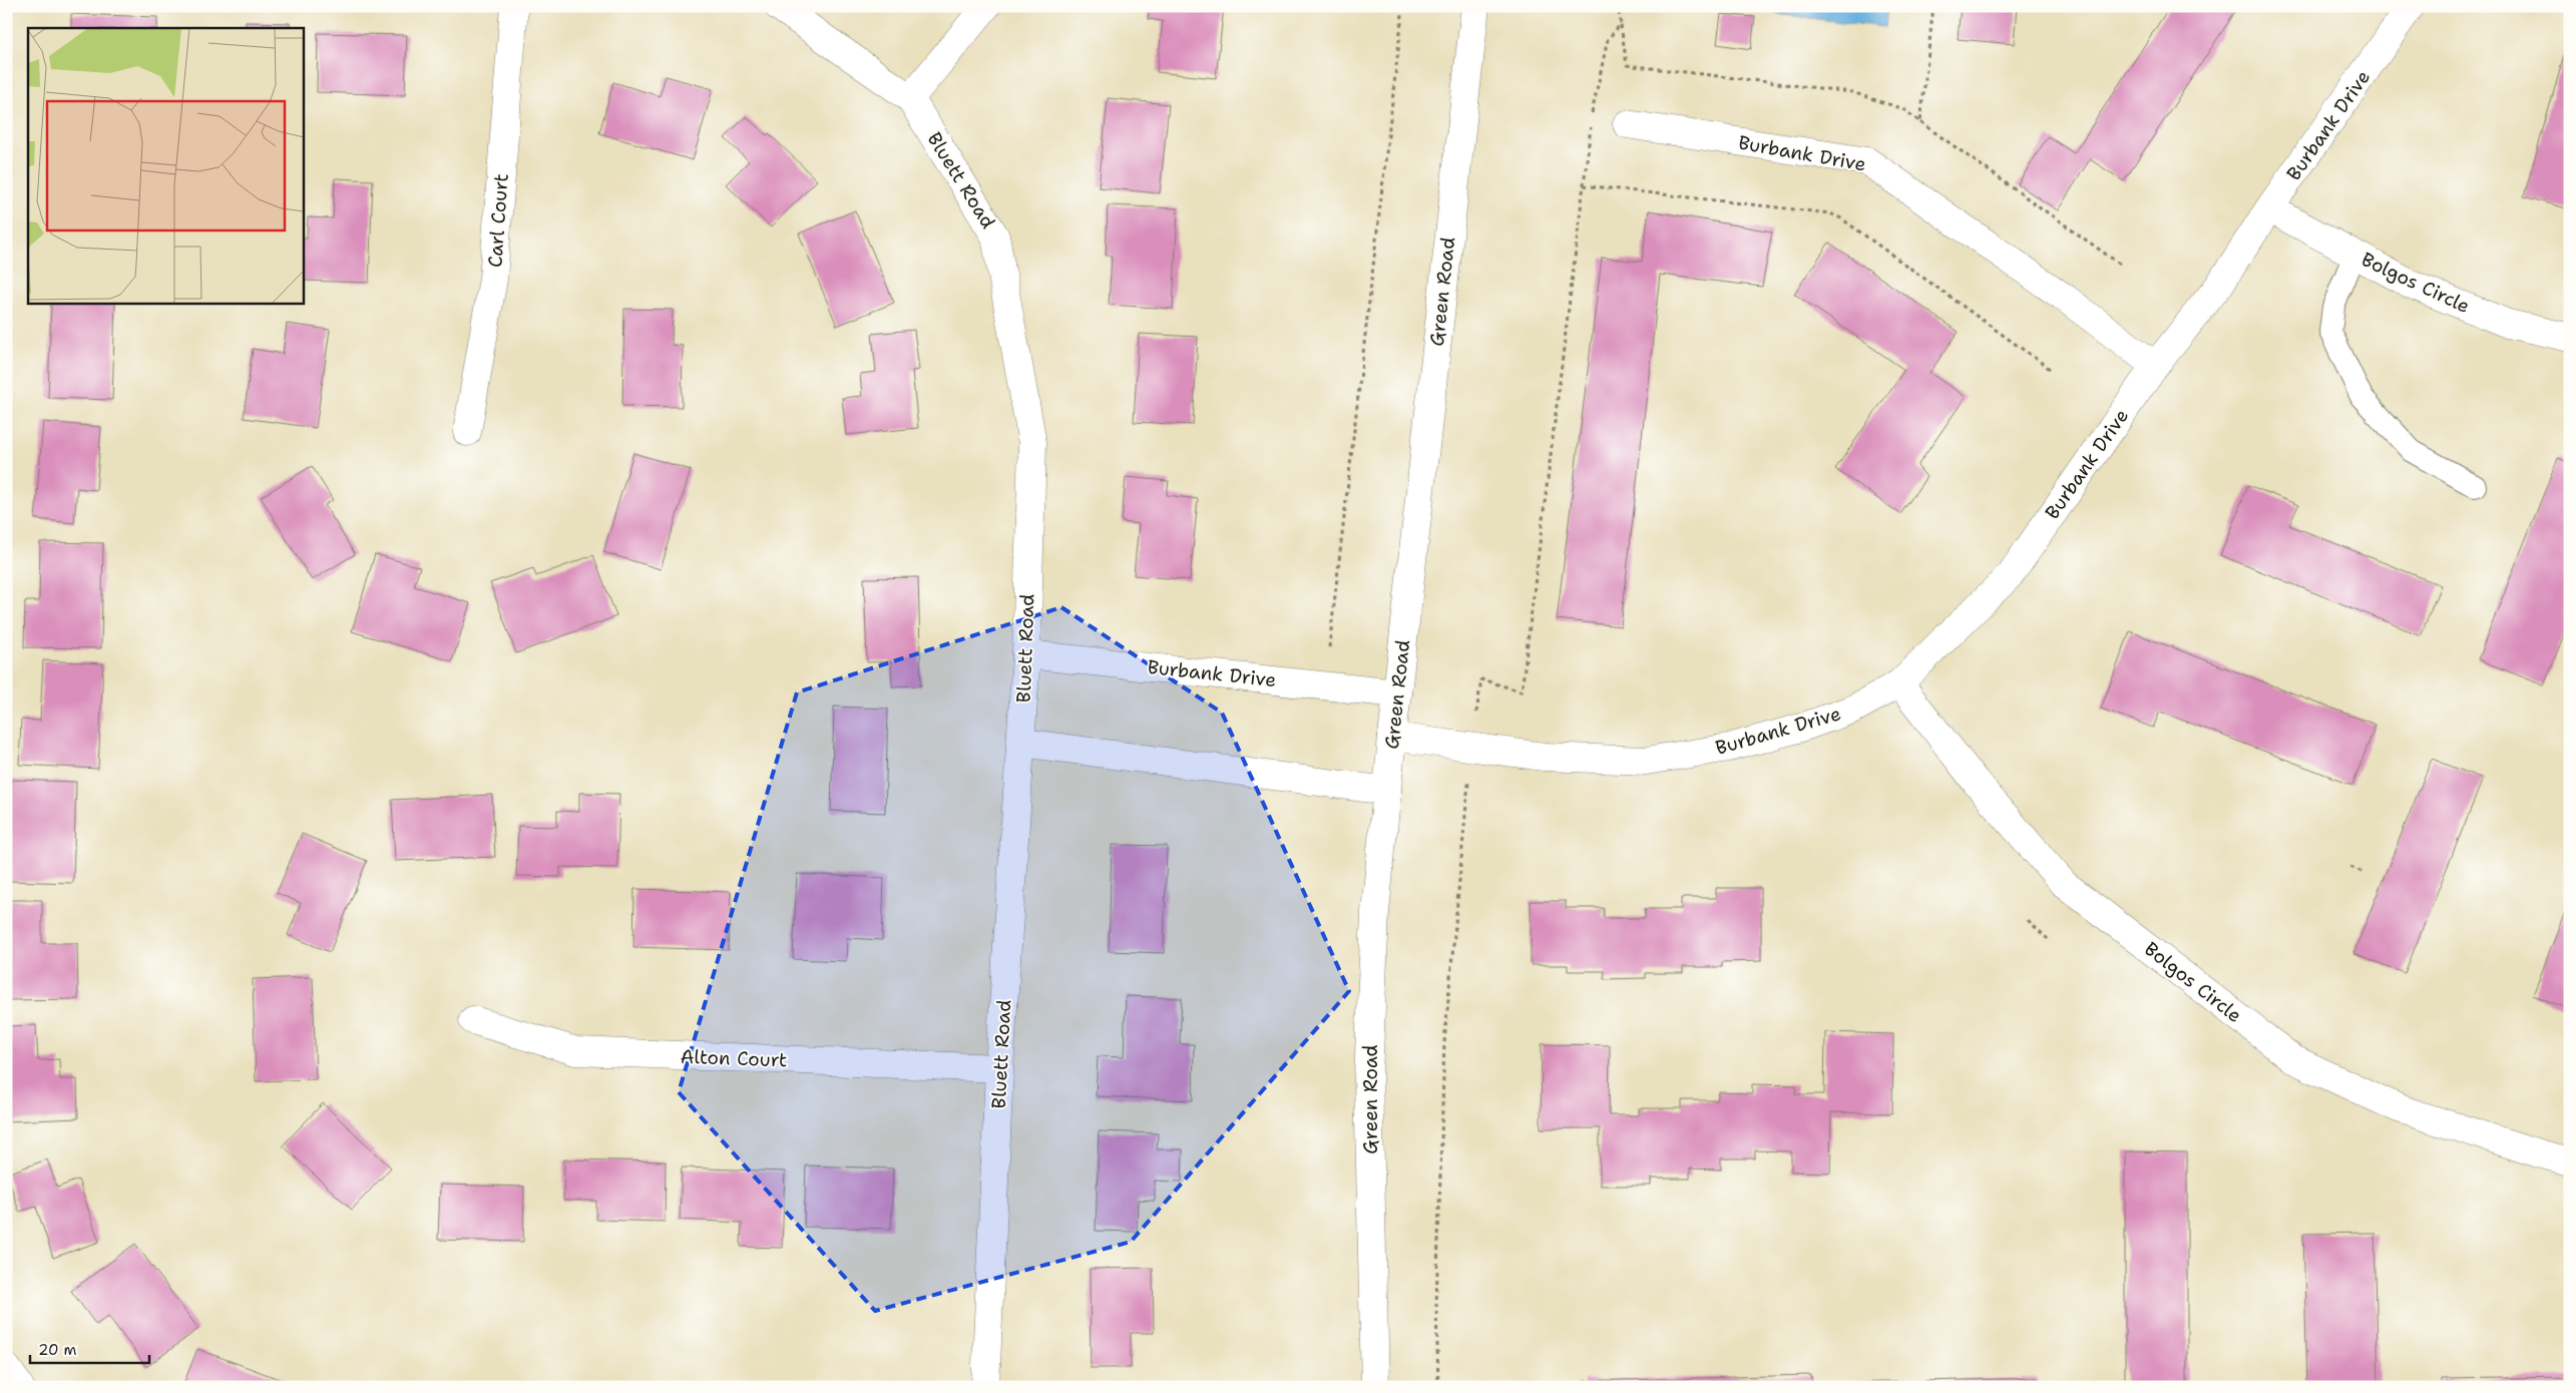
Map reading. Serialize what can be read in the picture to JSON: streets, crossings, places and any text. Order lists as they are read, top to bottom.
{
  "streets": {
    "street": [
      "Burbank Drive",
      "Bluett Road",
      "Carl Court",
      "Bolgos Circle",
      "Green Road",
      "Alton Court"
    ]
  },
  "crossings": [
    ["Burbank Drive", "Bluett Road"],
    ["Burbank Drive", "Bolgos Circle"],
    ["Burbank Drive", "Green Road"],
    ["Bluett Road", "Alton Court"]
  ],
  "scale_bar": "20 m"
}
